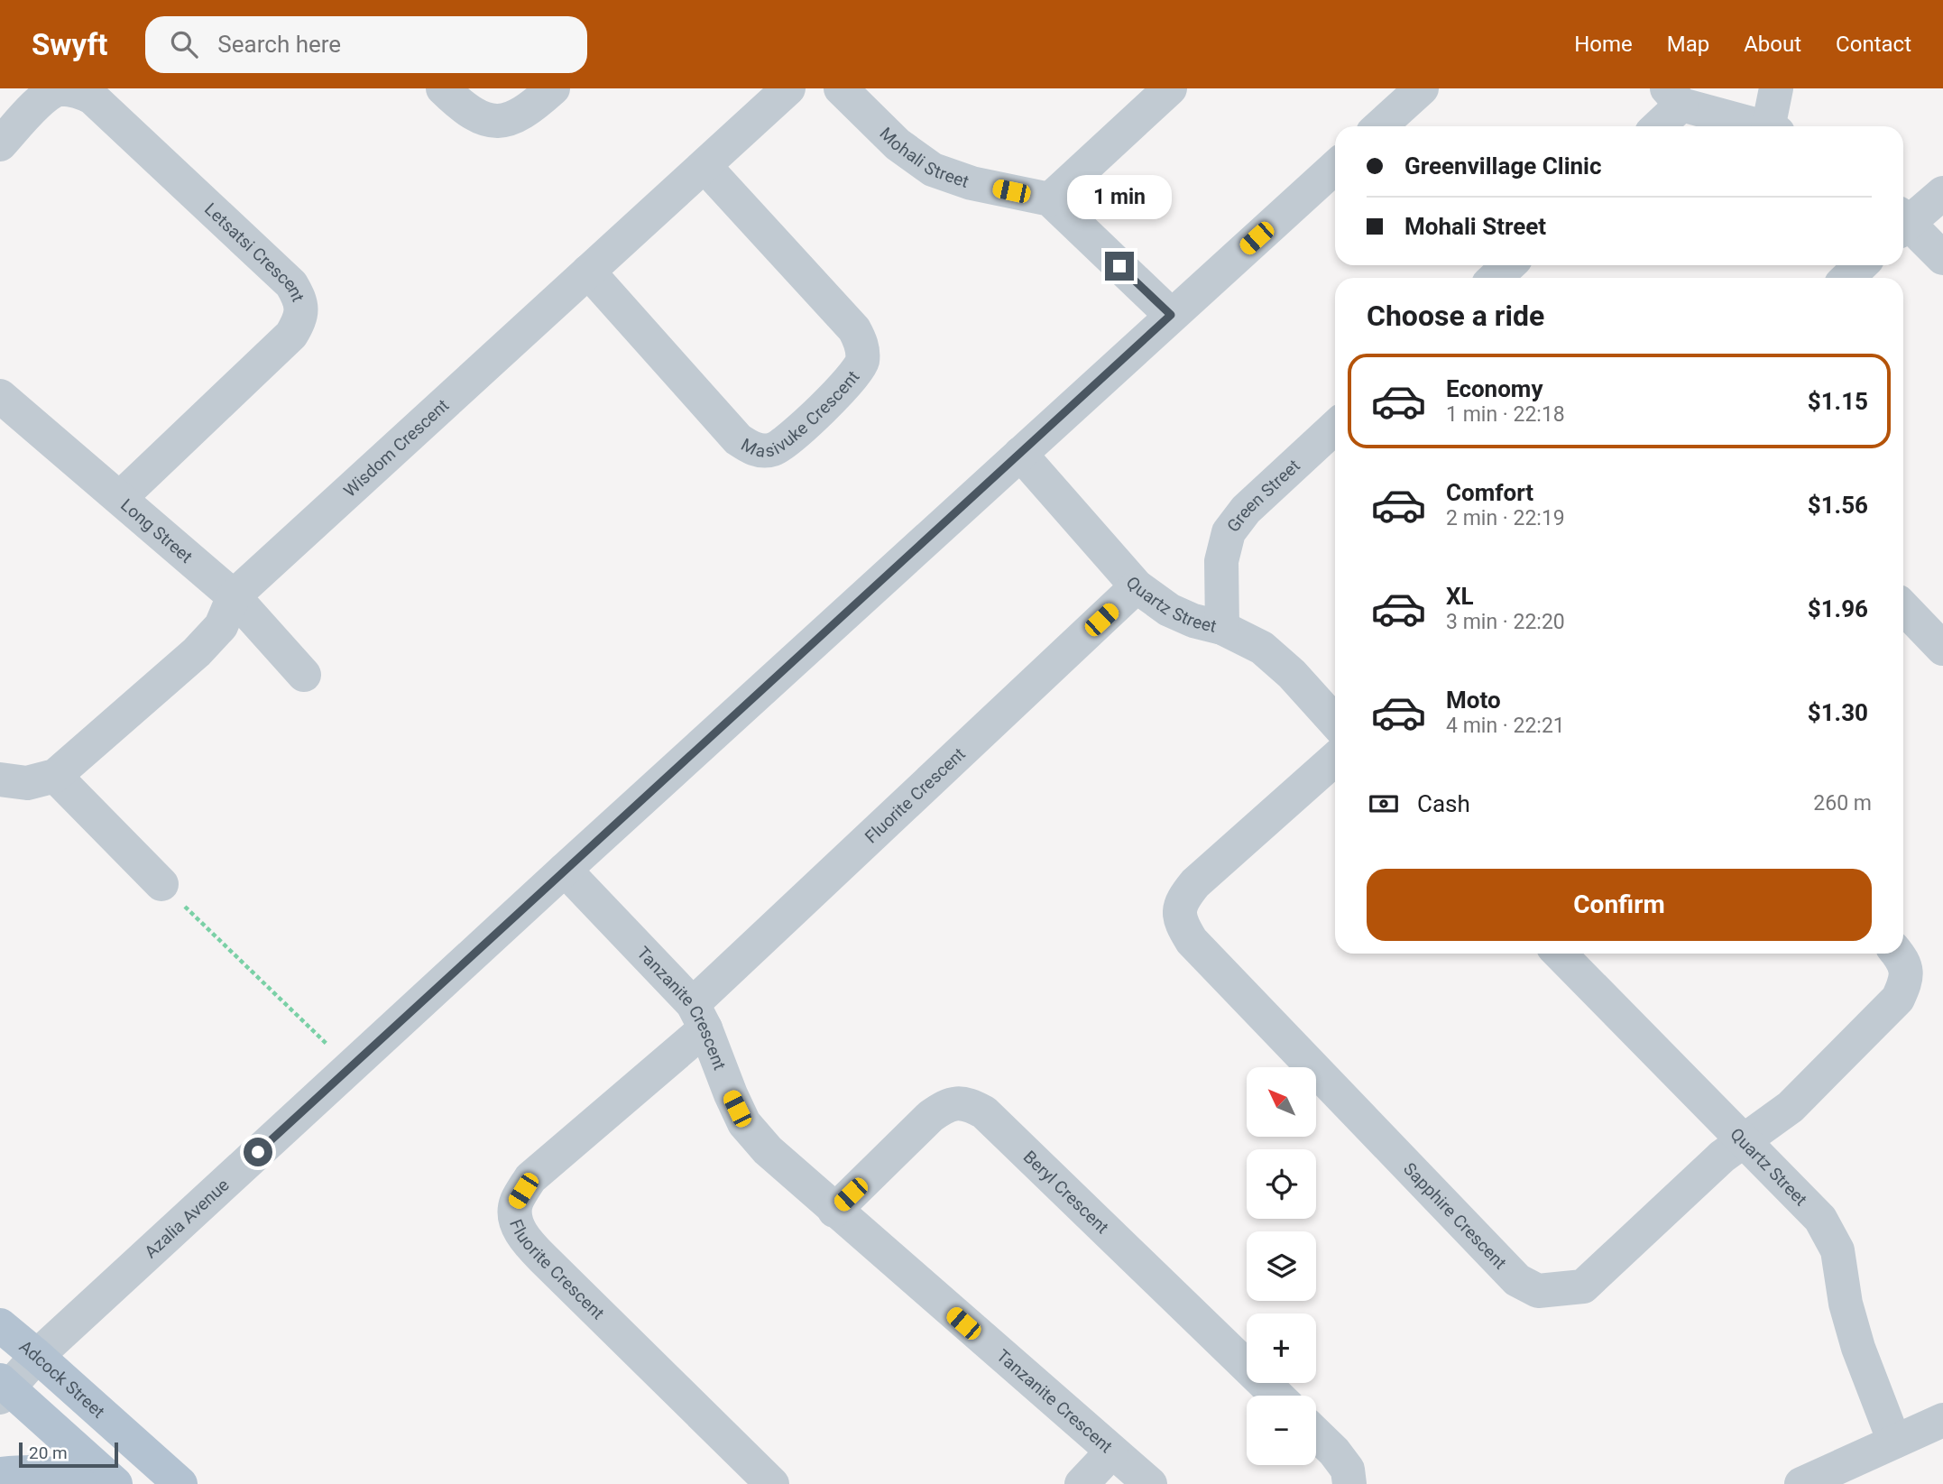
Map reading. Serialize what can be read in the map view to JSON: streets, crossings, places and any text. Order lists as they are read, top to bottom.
{
  "streets": {
    "main road": ["Adcock Street"],
    "street": [
      "Mohali Street",
      "Letsatsi Crescent",
      "Masivuke Crescent",
      "Wisdom Crescent",
      "Green Street",
      "Long Street",
      "Quartz Street",
      "Fluorite Crescent",
      "Tanzanite Crescent",
      "Beryl Crescent",
      "Sapphire Crescent",
      "Azalia Avenue"
    ]
  },
  "crossings": [
    ["Letsatsi Crescent", "Long Street"],
    ["Masivuke Crescent", "Wisdom Crescent"],
    ["Wisdom Crescent", "Long Street"],
    ["Green Street", "Quartz Street"],
    ["Quartz Street", "Fluorite Crescent"],
    ["Quartz Street", "Sapphire Crescent"],
    ["Quartz Street", "Azalia Avenue"],
    ["Fluorite Crescent", "Tanzanite Crescent"],
    ["Tanzanite Crescent", "Beryl Crescent"],
    ["Tanzanite Crescent", "Azalia Avenue"],
    ["Azalia Avenue", "Adcock Street"]
  ],
  "scale_bar": "20 m",
  "north": "top left",
  "page": {
    "header": "Swyft",
    "search": "Search here",
    "nav": [
      "Home",
      "Map",
      "About",
      "Contact"
    ],
    "banner": ["Greenvillage Clinic", "Mohali Street"],
    "bubble": "1 min",
    "heading": "Choose a ride",
    "list": [
      {
        "name": "Economy",
        "note": "1 min · 22:18",
        "value": "$1.15"
      },
      {
        "name": "Comfort",
        "note": "2 min · 22:19",
        "value": "$1.56"
      },
      {
        "name": "XL",
        "note": "3 min · 22:20",
        "value": "$1.96"
      },
      {
        "name": "Moto",
        "note": "4 min · 22:21",
        "value": "$1.30"
      }
    ],
    "pay": ["Cash", "260 m"],
    "buttons": "Confirm",
    "map_buttons": ["+", "−"],
    "scale": "20 m"
  }
}
